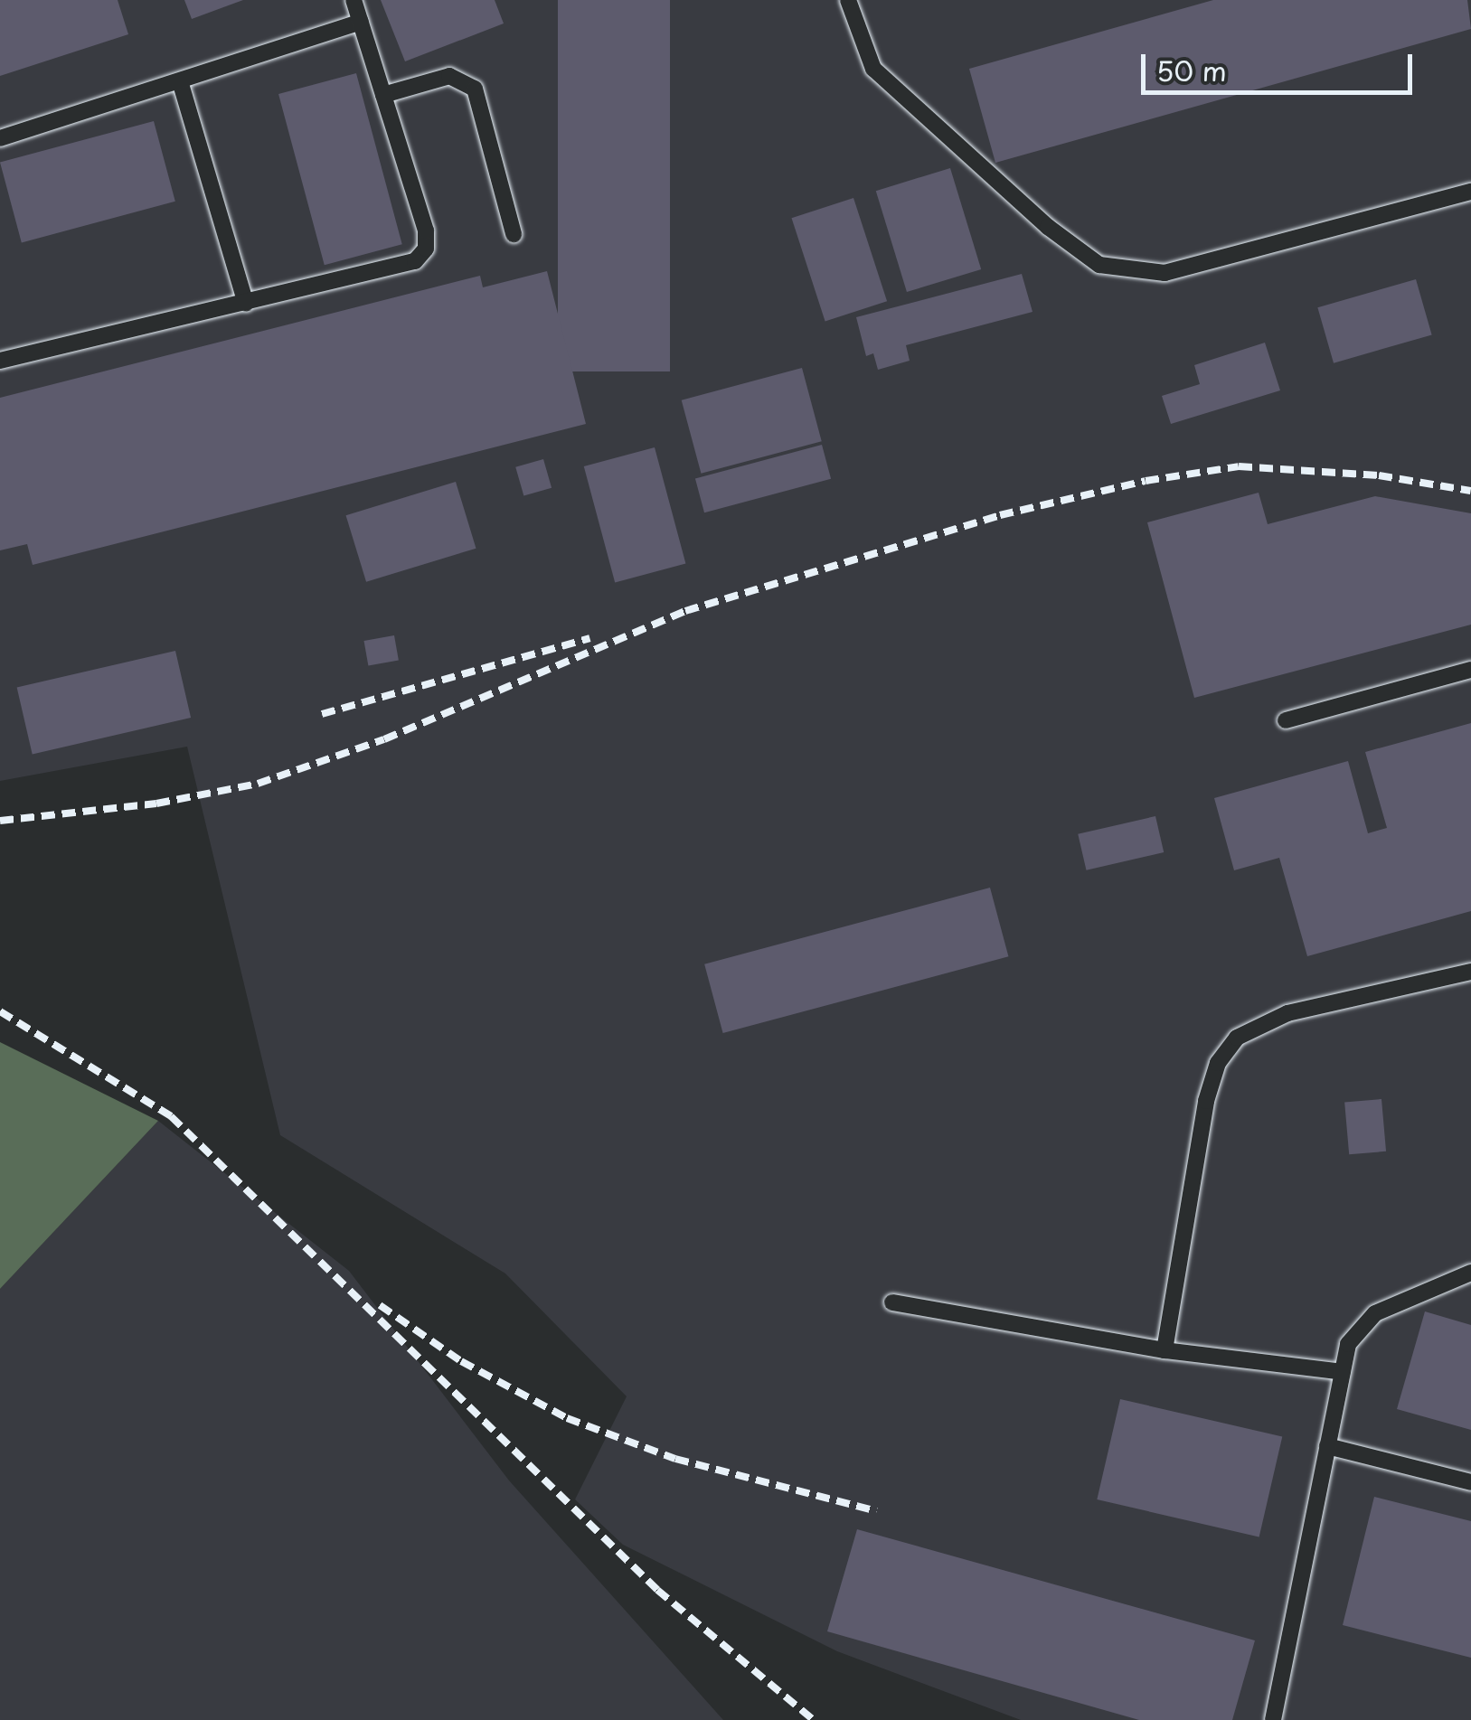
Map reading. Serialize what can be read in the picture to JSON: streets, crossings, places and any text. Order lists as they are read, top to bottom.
{
  "scale_bar": "50 m"
}
